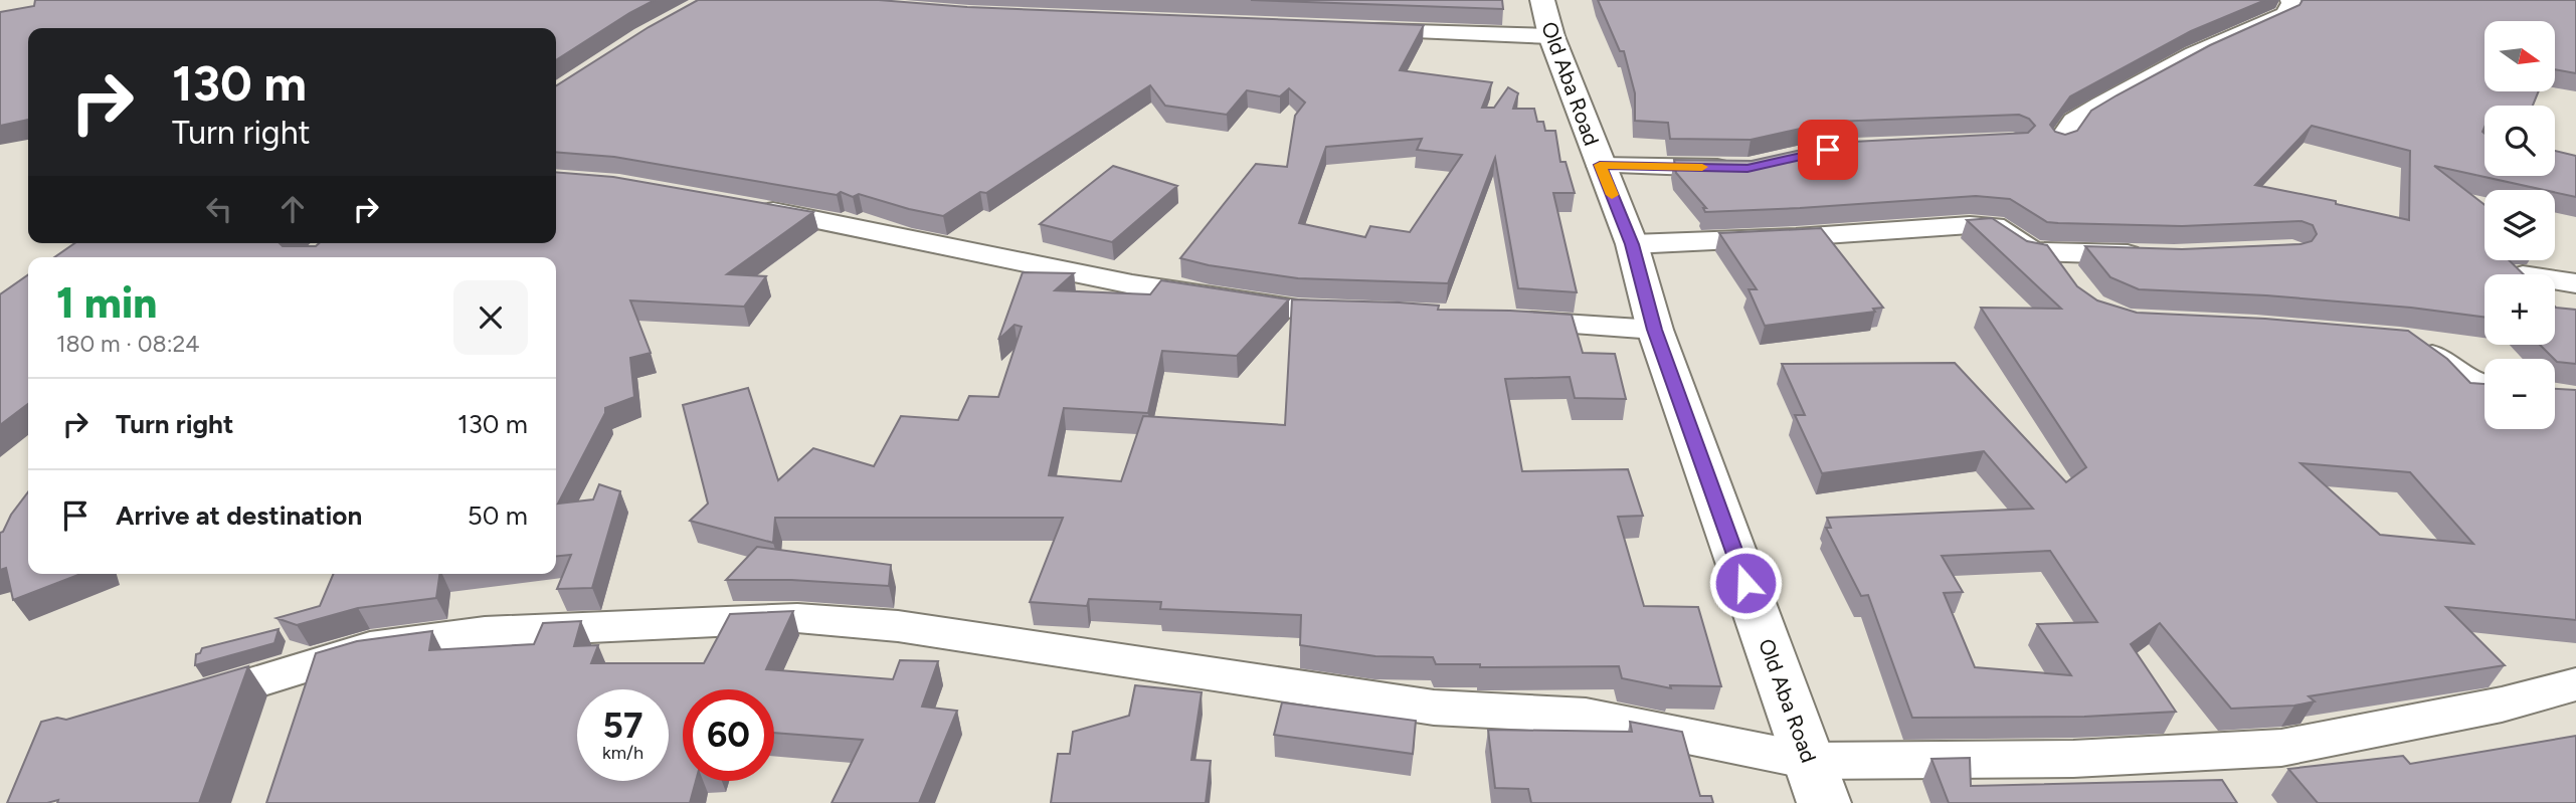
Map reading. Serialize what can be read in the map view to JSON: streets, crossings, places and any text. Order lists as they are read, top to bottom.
{
  "streets": {
    "main road": ["Old Aba Road"]
  },
  "north": "right",
  "page": {
    "map_buttons": ["+", "−"],
    "turn": ["130 m", "Turn right"],
    "heading": ["1 min", "180 m · 08:24"],
    "list": [
      {
        "name": "Turn right",
        "value": "130 m"
      },
      {
        "name": "Arrive at destination",
        "value": "50 m"
      }
    ],
    "speed": "57 km/h",
    "limit": "60"
  }
}
